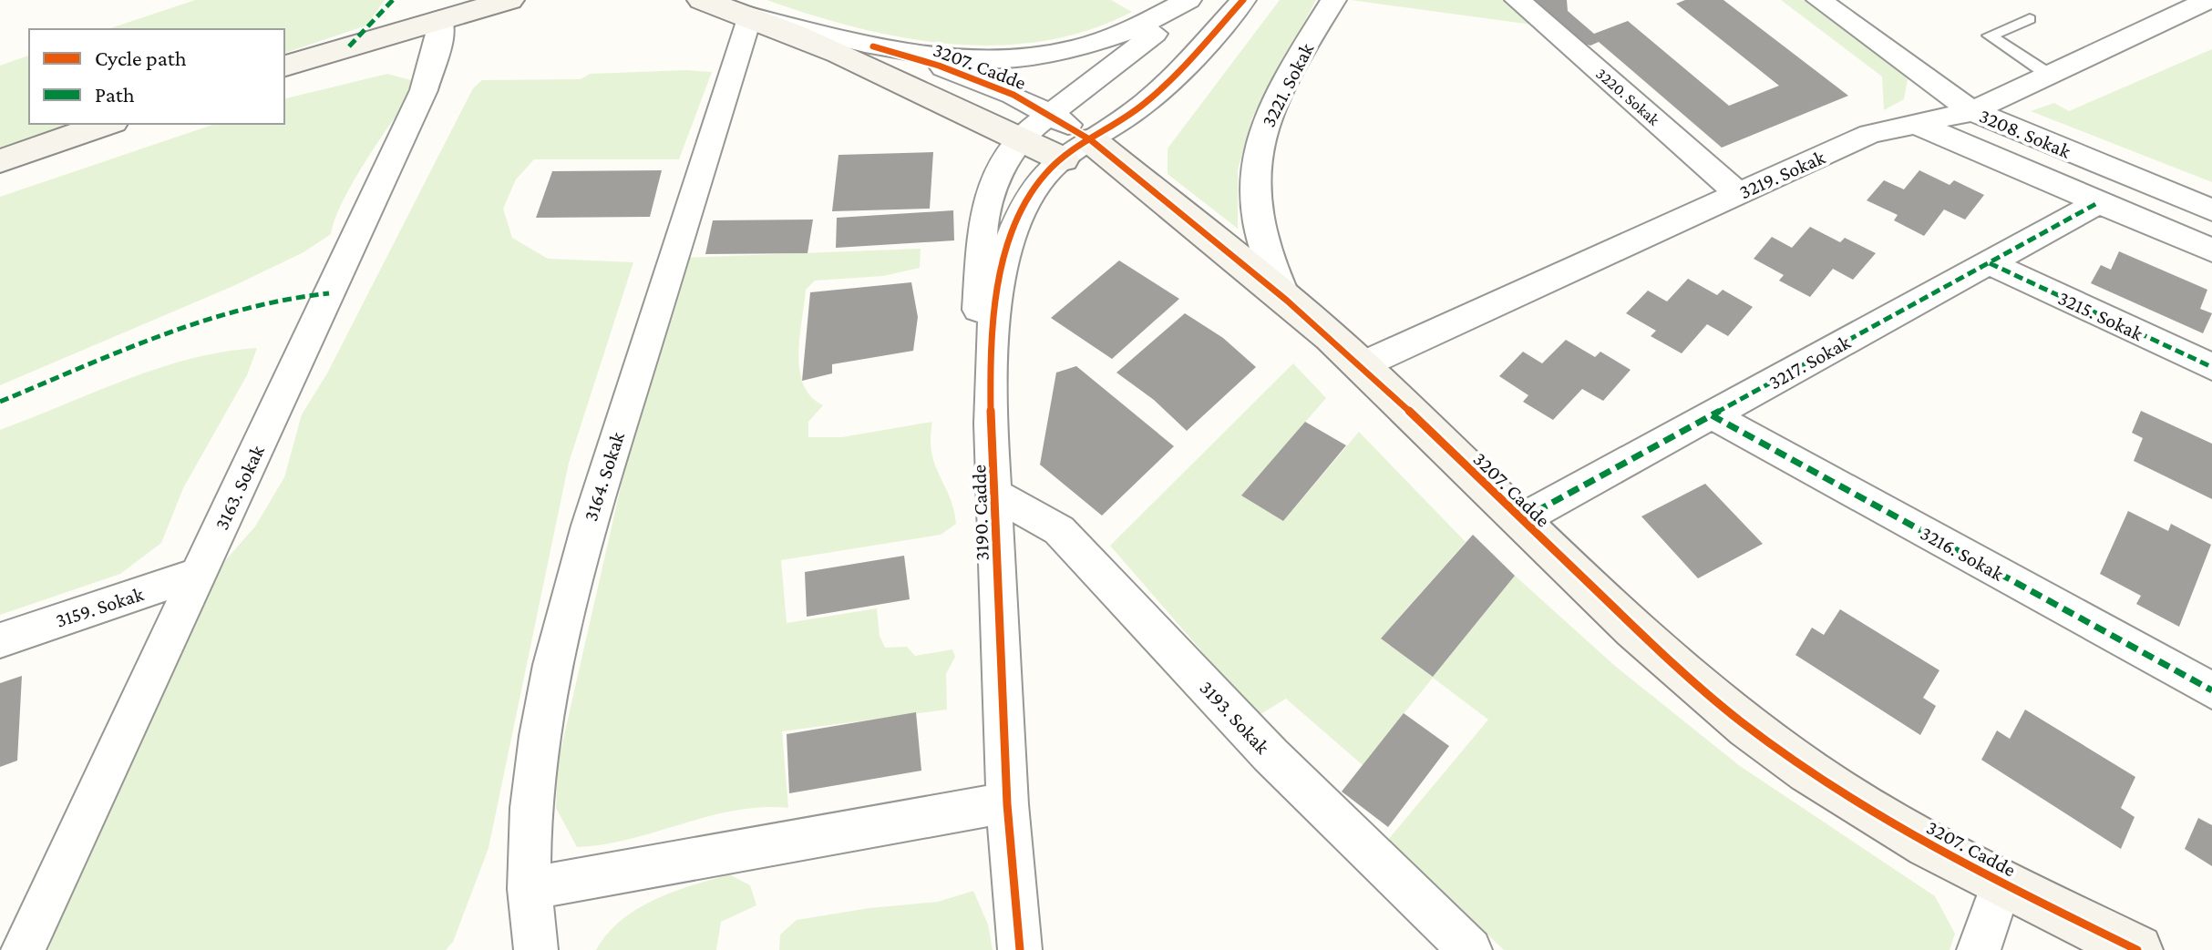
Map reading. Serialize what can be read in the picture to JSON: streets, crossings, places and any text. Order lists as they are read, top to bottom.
{
  "streets": {
    "street": [
      "3207. Cadde",
      "3221. Sokak",
      "3220. Sokak",
      "3208. Sokak",
      "3219. Sokak",
      "3215. Sokak",
      "3217. Sokak",
      "3164. Sokak",
      "3163. Sokak",
      "3190. Cadde",
      "3216. Sokak",
      "3159. Sokak",
      "3193. Sokak"
    ]
  },
  "crossings": [
    ["3207. Cadde", "3221. Sokak"],
    ["3207. Cadde", "3219. Sokak"],
    ["3207. Cadde", "3217. Sokak"],
    ["3207. Cadde", "3164. Sokak"],
    ["3207. Cadde", "3190. Cadde"],
    ["3220. Sokak", "3219. Sokak"],
    ["3208. Sokak", "3219. Sokak"],
    ["3208. Sokak", "3217. Sokak"],
    ["3215. Sokak", "3217. Sokak"],
    ["3217. Sokak", "3216. Sokak"],
    ["3163. Sokak", "3159. Sokak"],
    ["3190. Cadde", "3193. Sokak"]
  ],
  "legend": ["Cycle path", "Path"]
}
